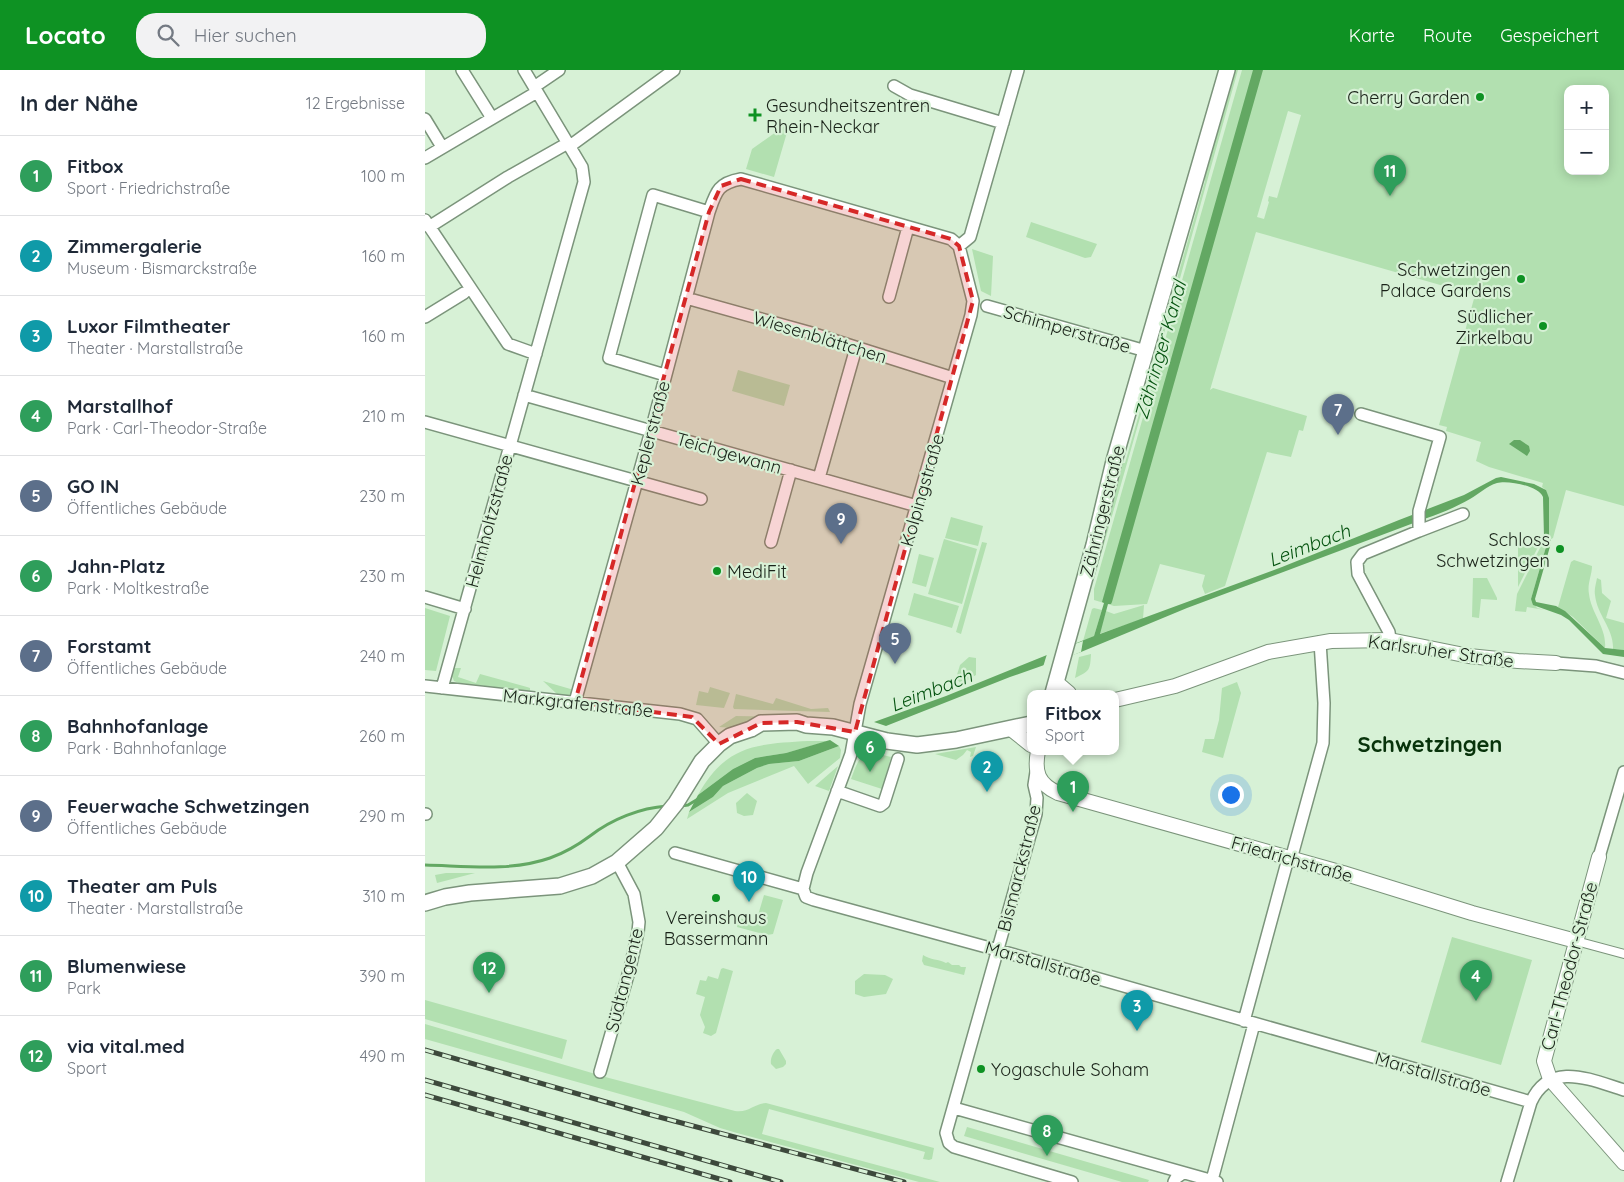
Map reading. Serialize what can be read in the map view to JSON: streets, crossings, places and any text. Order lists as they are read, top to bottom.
{
  "streets": {
    "main road": ["Zähringerstraße"],
    "street": [
      "Schimperstraße",
      "Wiesenblättchen",
      "Keplerstraße",
      "Teichgewann",
      "Kolpingstraße",
      "Helmholtzstraße",
      "Karlsruher Straße",
      "Markgrafenstraße",
      "Friedrichstraße",
      "Bismarckstraße",
      "Marstallstraße",
      "Carl-Theodor-Straße",
      "Südtangente"
    ]
  },
  "crossings": [
    ["Schimperstraße", "Zähringerstraße"],
    ["Wiesenblättchen", "Keplerstraße"],
    ["Wiesenblättchen", "Kolpingstraße"],
    ["Keplerstraße", "Teichgewann"],
    ["Keplerstraße", "Markgrafenstraße"],
    ["Teichgewann", "Kolpingstraße"],
    ["Teichgewann", "Helmholtzstraße"],
    ["Kolpingstraße", "Marstallstraße"],
    ["Helmholtzstraße", "Markgrafenstraße"],
    ["Friedrichstraße", "Bismarckstraße"],
    ["Friedrichstraße", "Carl-Theodor-Straße"],
    ["Bismarckstraße", "Marstallstraße"]
  ],
  "districts": ["Schwetzingen"],
  "water": ["Zähringer Kanal", "Leimbach"],
  "places": {
    "other": [
      "Cherry Garden",
      "Schwetzingen Palace Gardens",
      "Südlicher Zirkelbau",
      "Schloss Schwetzingen",
      "MediFit",
      "Vereinshaus Bassermann",
      "Yogaschule Soham"
    ],
    "health": ["Gesundheitszentren Rhein-Neckar"]
  },
  "page": {
    "header": "Locato",
    "search": "Hier suchen",
    "nav": ["Karte", "Route", "Gespeichert"],
    "heading": ["In der Nähe", "12 Ergebnisse"],
    "map_buttons": ["+", "−"],
    "list": [
      {
        "mark": "1",
        "name": "Fitbox",
        "note": "Sport · Friedrichstraße",
        "value": "100 m"
      },
      {
        "mark": "2",
        "name": "Zimmergalerie",
        "note": "Museum · Bismarckstraße",
        "value": "160 m"
      },
      {
        "mark": "3",
        "name": "Luxor Filmtheater",
        "note": "Theater · Marstallstraße",
        "value": "160 m"
      },
      {
        "mark": "4",
        "name": "Marstallhof",
        "note": "Park · Carl-Theodor-Straße",
        "value": "210 m"
      },
      {
        "mark": "5",
        "name": "GO IN",
        "note": "Öffentliches Gebäude",
        "value": "230 m"
      },
      {
        "mark": "6",
        "name": "Jahn-Platz",
        "note": "Park · Moltkestraße",
        "value": "230 m"
      },
      {
        "mark": "7",
        "name": "Forstamt",
        "note": "Öffentliches Gebäude",
        "value": "240 m"
      },
      {
        "mark": "8",
        "name": "Bahnhofanlage",
        "note": "Park · Bahnhofanlage",
        "value": "260 m"
      },
      {
        "mark": "9",
        "name": "Feuerwache Schwetzingen",
        "note": "Öffentliches Gebäude",
        "value": "290 m"
      },
      {
        "mark": "10",
        "name": "Theater am Puls",
        "note": "Theater · Marstallstraße",
        "value": "310 m"
      },
      {
        "mark": "11",
        "name": "Blumenwiese",
        "note": "Park",
        "value": "390 m"
      },
      {
        "mark": "12",
        "name": "via vital.med",
        "note": "Sport",
        "value": "490 m"
      }
    ],
    "pins": [
      "11",
      "7",
      "9",
      "5",
      "6",
      "2",
      "1",
      "10",
      "12",
      "4",
      "3",
      "8"
    ],
    "popup": ["Fitbox", "Sport"]
  }
}
